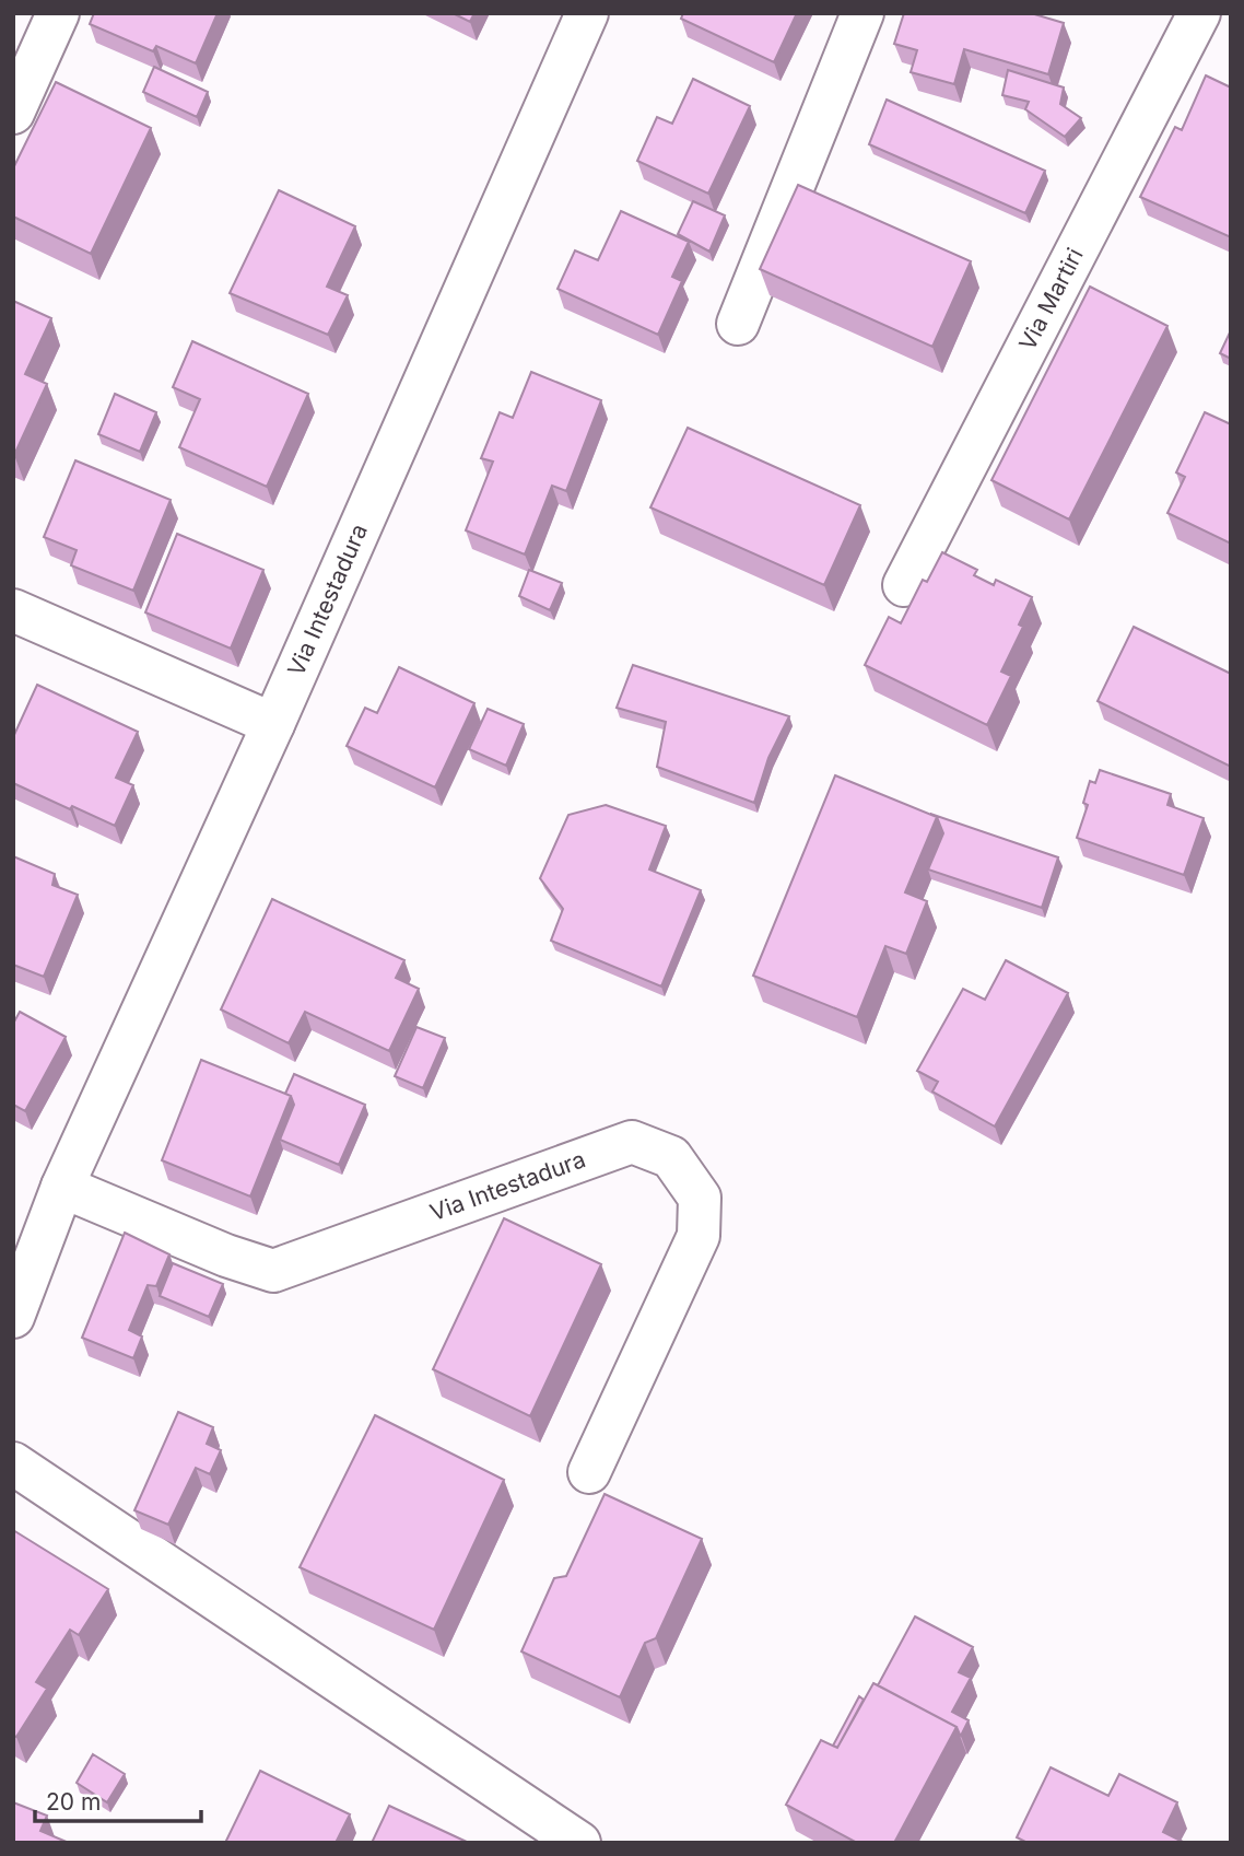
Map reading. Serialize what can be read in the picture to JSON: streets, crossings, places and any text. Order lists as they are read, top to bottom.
{
  "streets": {
    "street": ["Via Martiri", "Via Intestadura"]
  },
  "scale_bar": "20 m"
}
